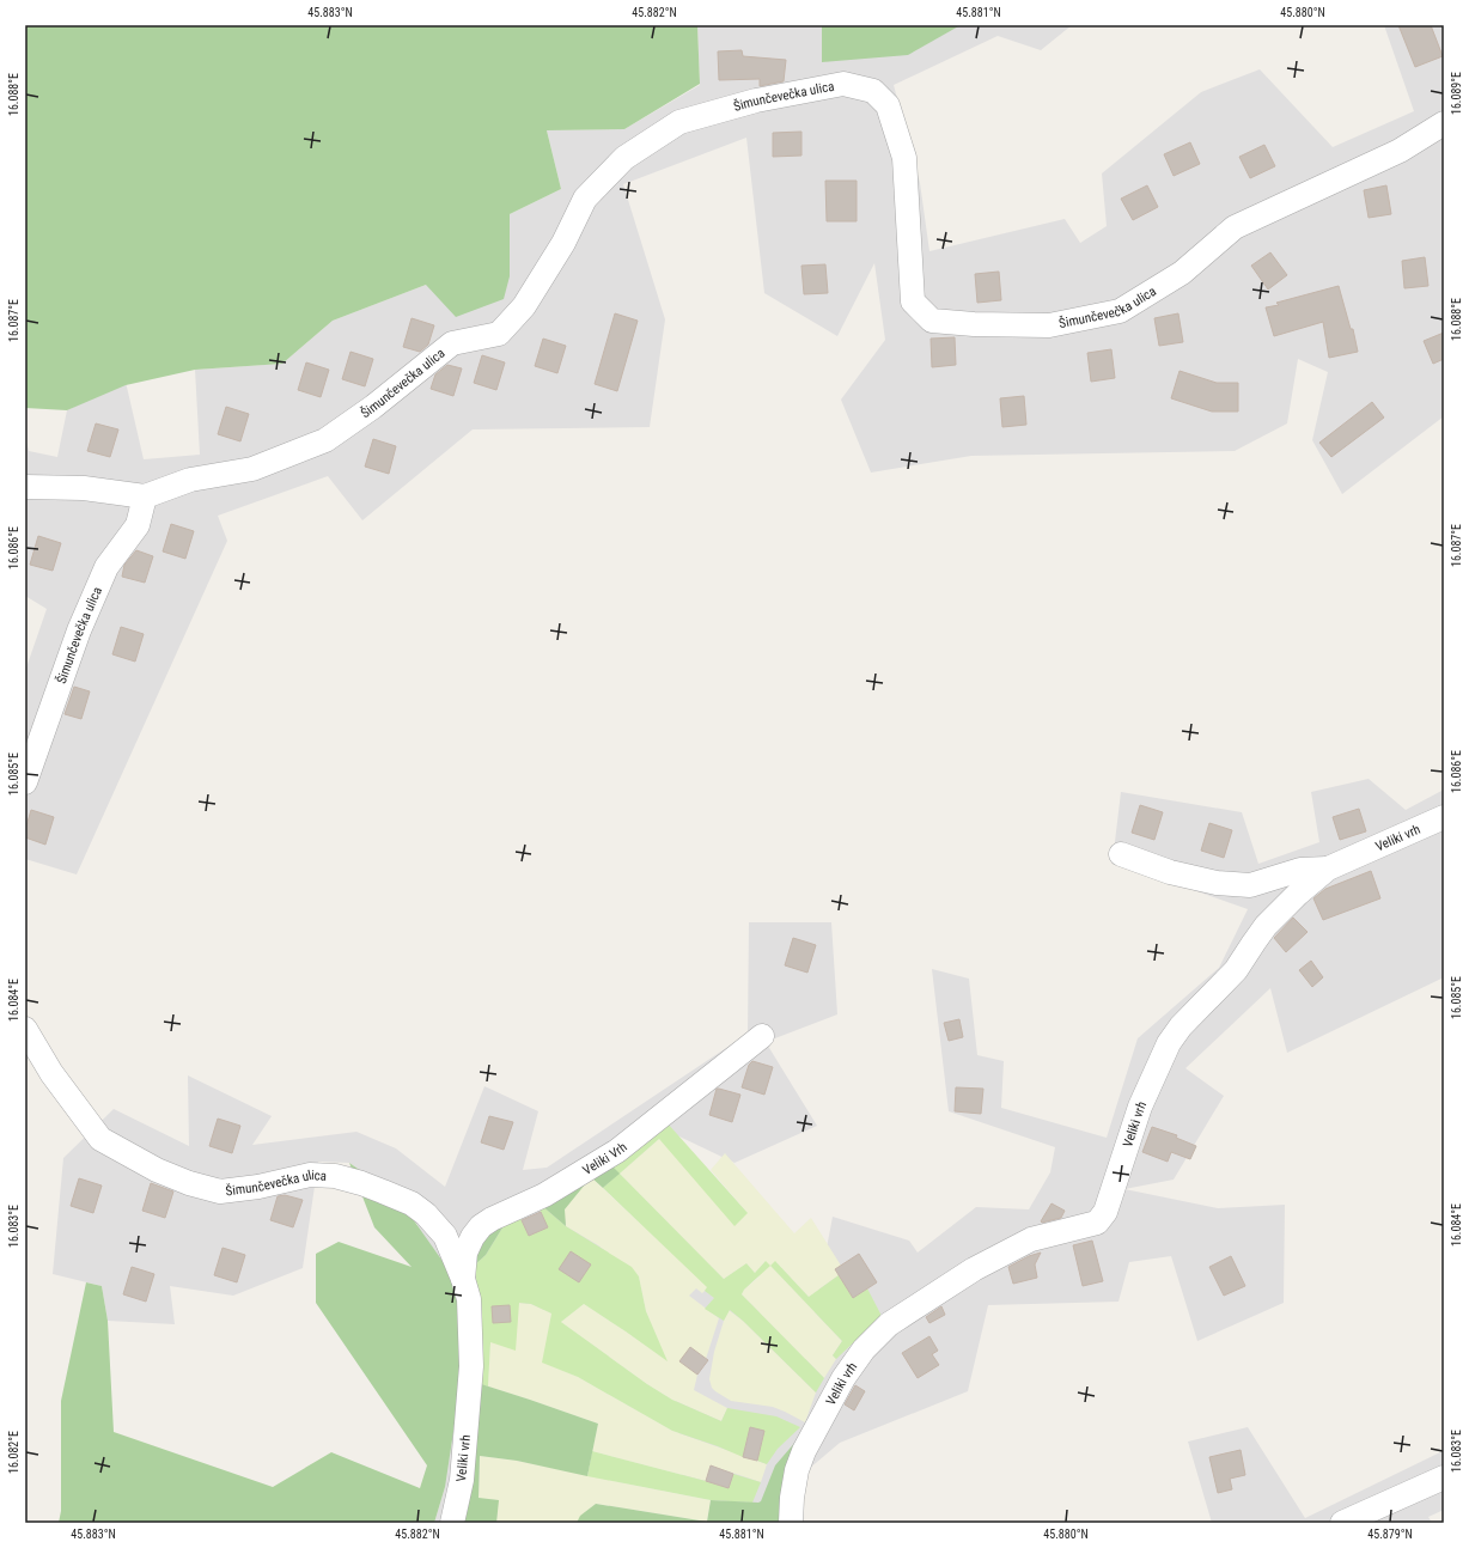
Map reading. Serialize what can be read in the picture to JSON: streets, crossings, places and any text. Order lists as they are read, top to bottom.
{
  "streets": {
    "street": ["Šimunčevečka ulica", "Veliki vrh", "Veliki Vrh"]
  },
  "crossings": [
    ["Šimunčevečka ulica", "Veliki vrh"],
    ["Šimunčevečka ulica", "Veliki Vrh"],
    ["Veliki vrh", "Veliki Vrh"]
  ],
  "coordinates": [
    "45.883°N",
    "45.882°N",
    "45.881°N",
    "45.880°N",
    "16.089°E",
    "16.088°E",
    "16.087°E",
    "16.086°E",
    "16.085°E",
    "16.084°E",
    "16.083°E",
    "16.082°E",
    "45.879°N"
  ]
}
